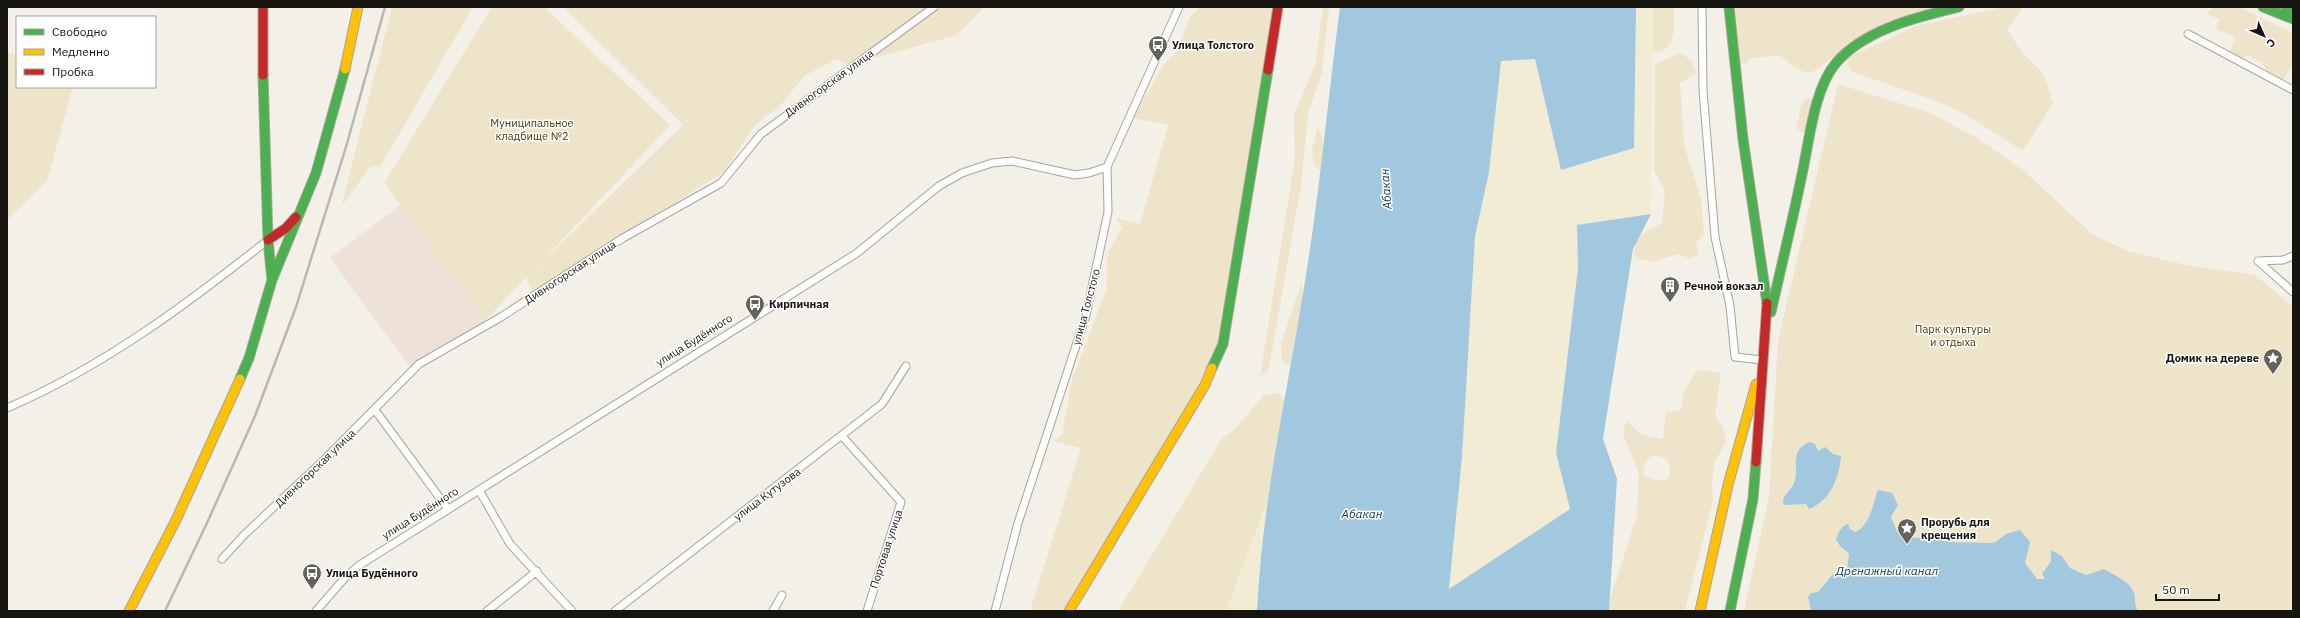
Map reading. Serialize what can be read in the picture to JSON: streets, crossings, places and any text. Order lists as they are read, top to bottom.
{
  "streets": {
    "street": [
      "Дивногорская улица",
      "улица Толстого",
      "улица Будённого",
      "улица Кутузова",
      "Портовая улица"
    ]
  },
  "crossings": [
    ["улица Толстого", "улица Будённого"],
    ["улица Кутузова", "Портовая улица"]
  ],
  "water": ["Абакан", "Дренажный канал"],
  "parks": ["Муниципальное кладбище №2", "Парк культуры и отдыха"],
  "places": {
    "bus stop": ["Улица Толстого", "Кирпичная", "Улица Будённого"],
    "building": ["Речной вокзал"],
    "place": ["Домик на дереве", "Прорубь для крещения"]
  },
  "legend": ["Свободно", "Медленно", "Пробка"],
  "scale_bar": "50 m",
  "north": "bottom right"
}
